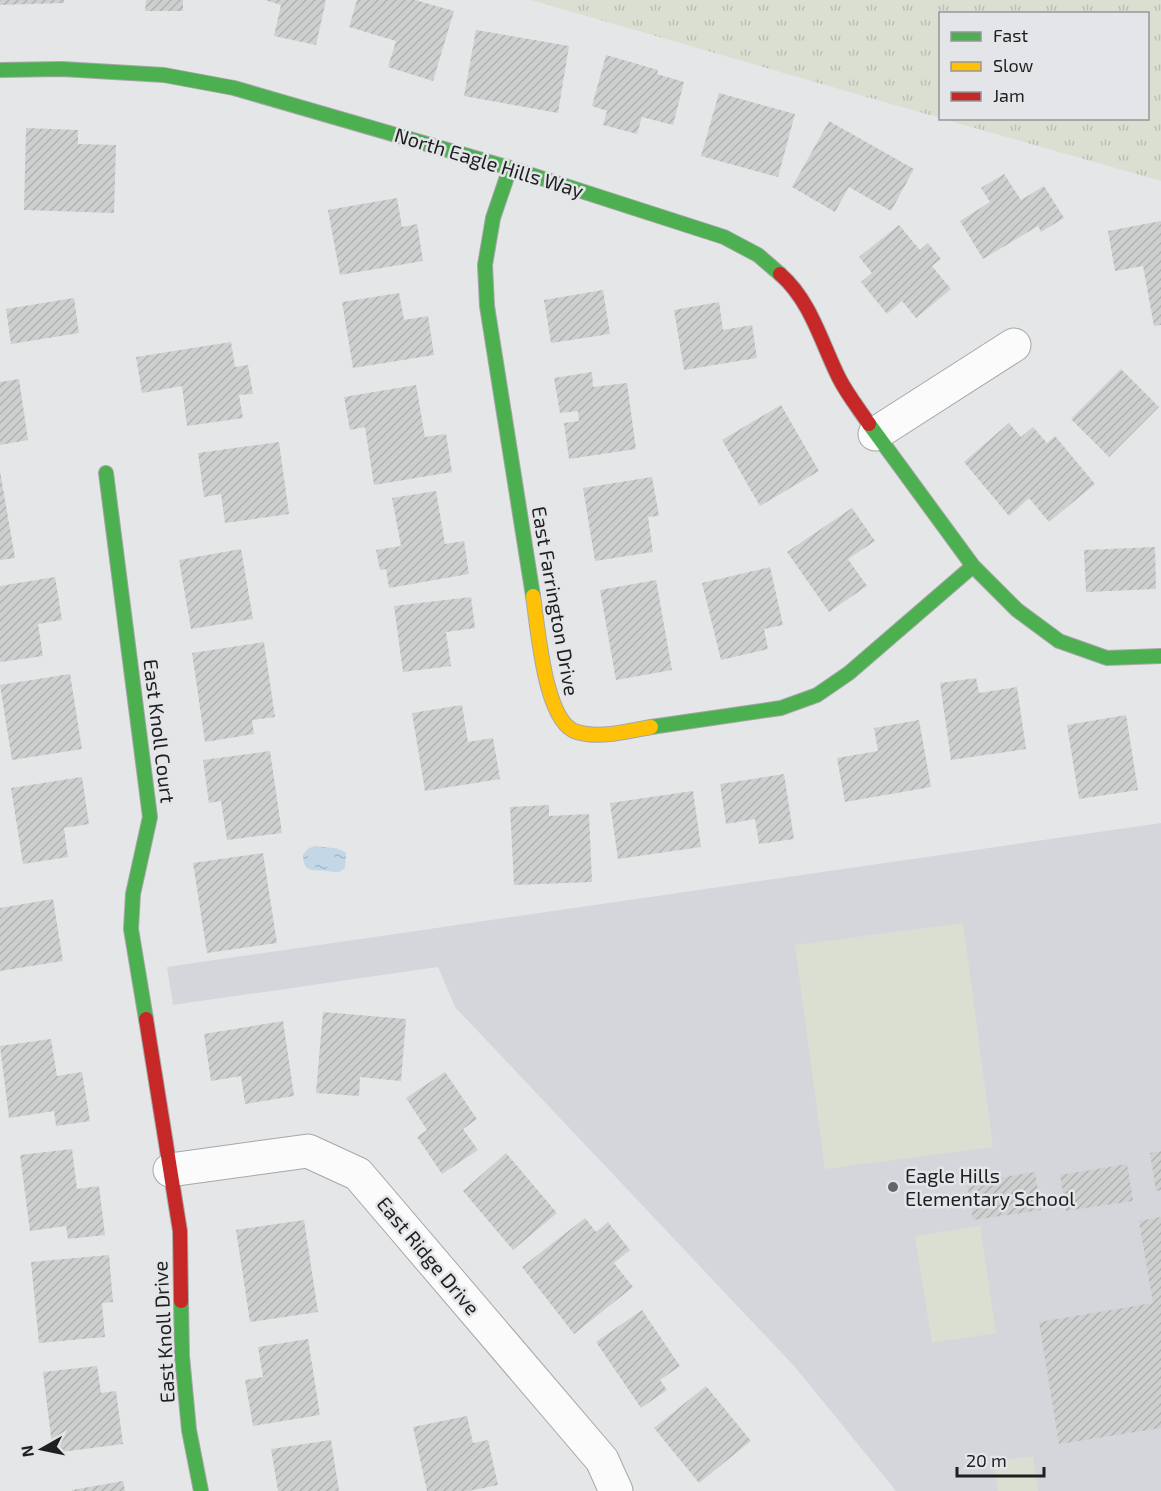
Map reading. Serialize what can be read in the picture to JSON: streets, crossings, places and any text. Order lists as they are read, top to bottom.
{
  "streets": {
    "street": [
      "North Eagle Hills Way",
      "East Farrington Drive",
      "East Knoll Court",
      "East Ridge Drive",
      "East Knoll Drive"
    ]
  },
  "crossings": [
    ["North Eagle Hills Way", "East Farrington Drive"],
    ["East Knoll Court", "East Ridge Drive"],
    ["East Knoll Court", "East Knoll Drive"],
    ["East Ridge Drive", "East Knoll Drive"]
  ],
  "places": ["Eagle Hills Elementary School"],
  "legend": ["Fast", "Slow", "Jam"],
  "scale_bar": "20 m",
  "north": "left"
}
